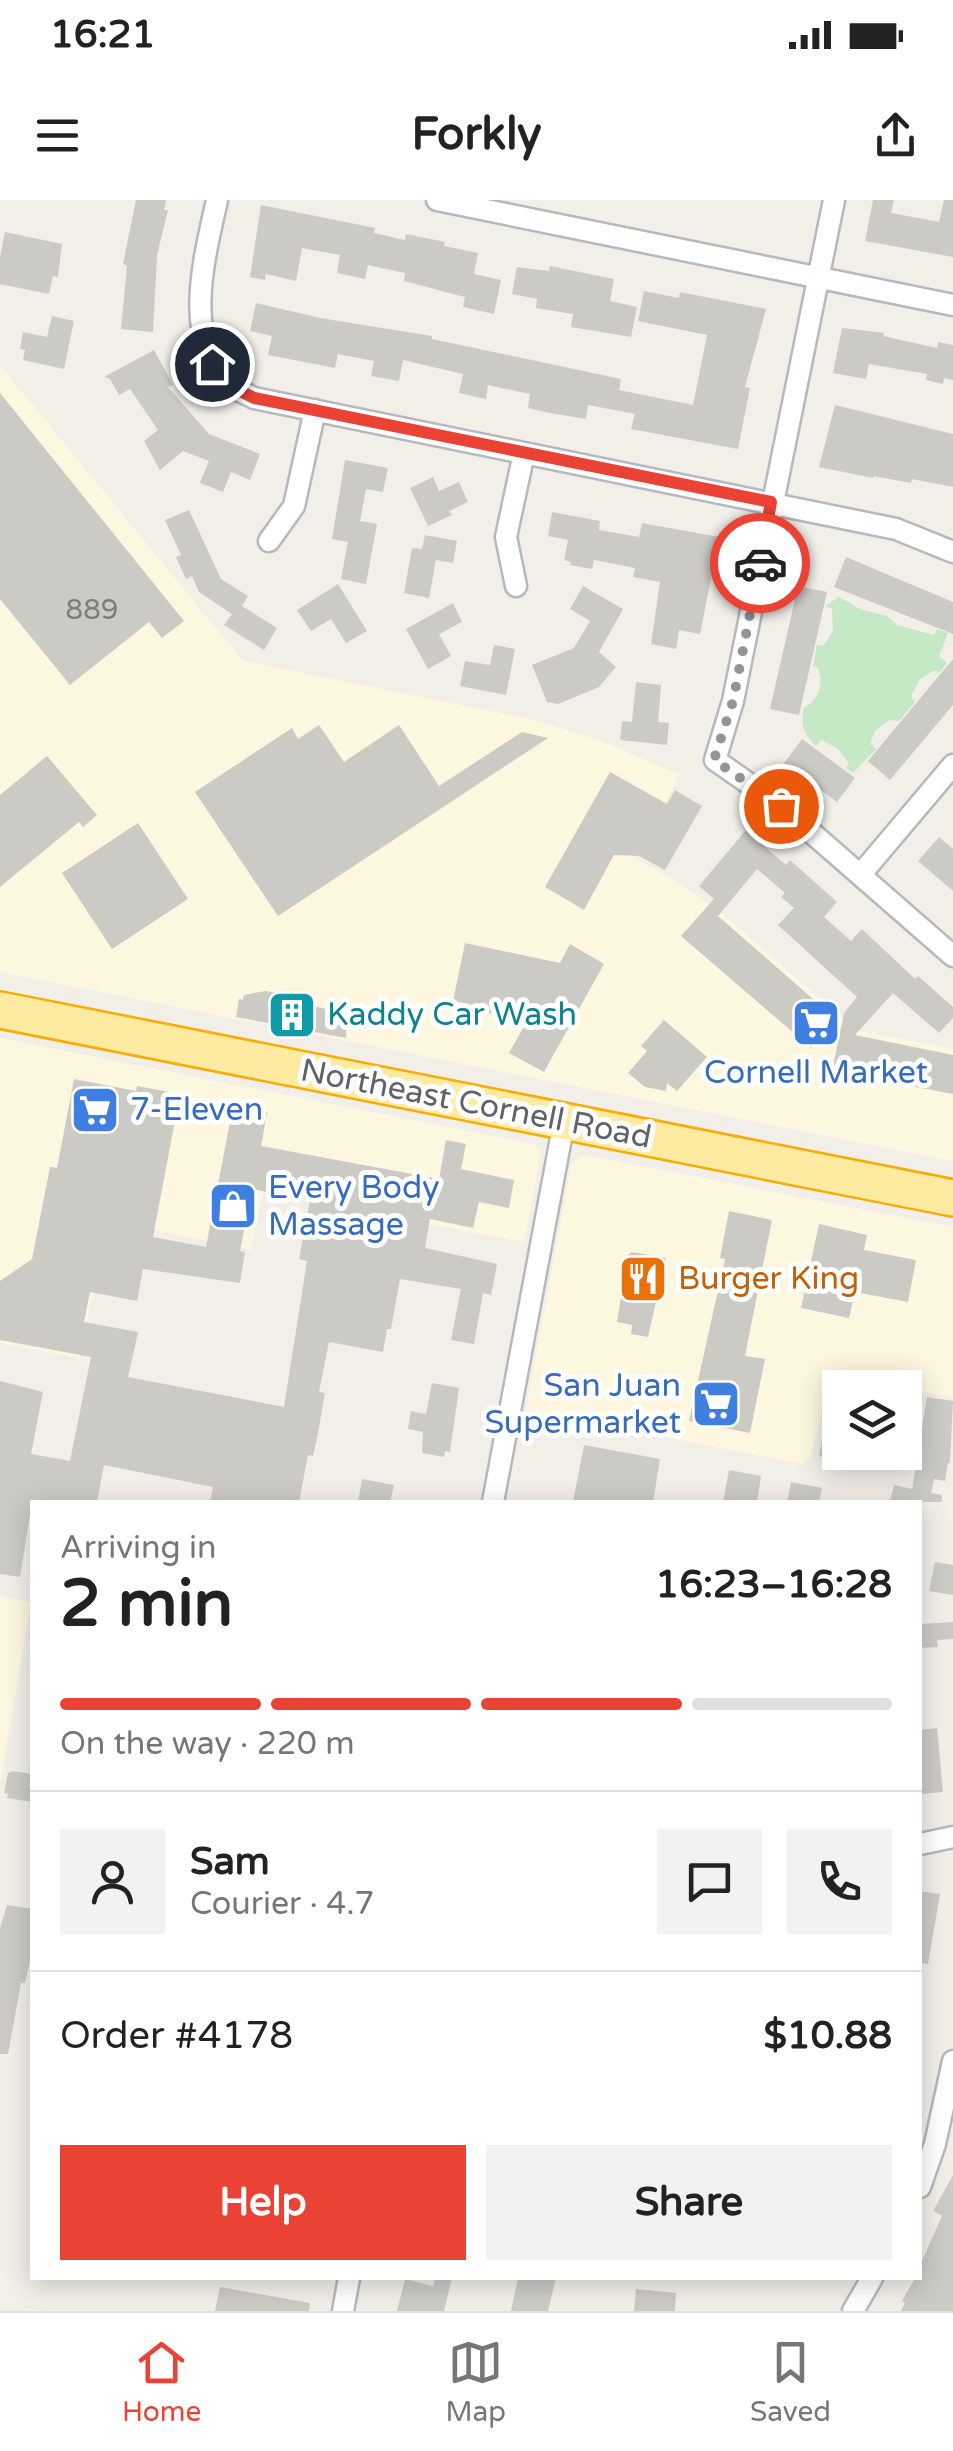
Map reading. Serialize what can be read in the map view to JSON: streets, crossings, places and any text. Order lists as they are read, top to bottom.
{
  "streets": {
    "highway": ["Northeast Cornell Road"]
  },
  "places": {
    "building": ["Kaddy Car Wash"],
    "supermarket": ["Cornell Market", "7-Eleven", "San Juan Supermarket"],
    "shop": ["Every Body Massage"],
    "restaurant": ["Burger King"]
  },
  "house_numbers": ["889"],
  "page": {
    "status": "16:21",
    "header": "Forkly",
    "heading": ["2 min", "Arriving in", "16:23–16:28"],
    "panel": [
      "Sam",
      "Courier · 4.7",
      "Order #4178",
      "$10.88"
    ],
    "bar": "On the way · 220 m",
    "buttons": ["Help", "Share"],
    "tabs": ["Home", "Map", "Saved"]
  }
}
